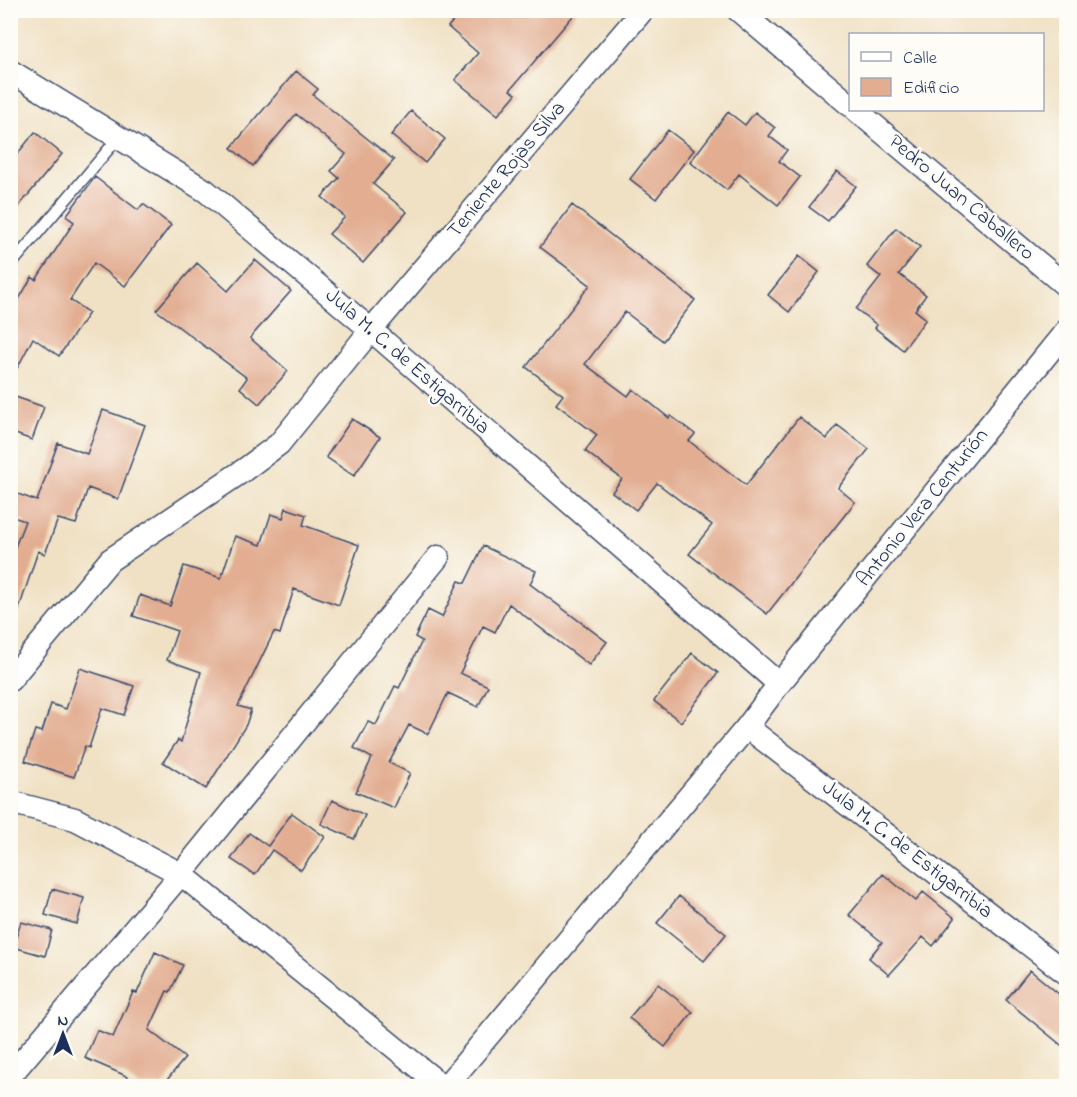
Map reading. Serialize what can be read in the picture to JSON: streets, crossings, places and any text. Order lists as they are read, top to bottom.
{
  "streets": {
    "street": [
      "Teniente Rojas Silva",
      "Pedro Juan Caballero",
      "Jula M. C. de Estigarribia",
      "Antonio Vera Centurión"
    ]
  },
  "crossings": [
    ["Teniente Rojas Silva", "Jula M. C. de Estigarribia"],
    ["Jula M. C. de Estigarribia", "Antonio Vera Centurión"]
  ],
  "legend": ["Calle", "Edificio"],
  "north": "top"
}
